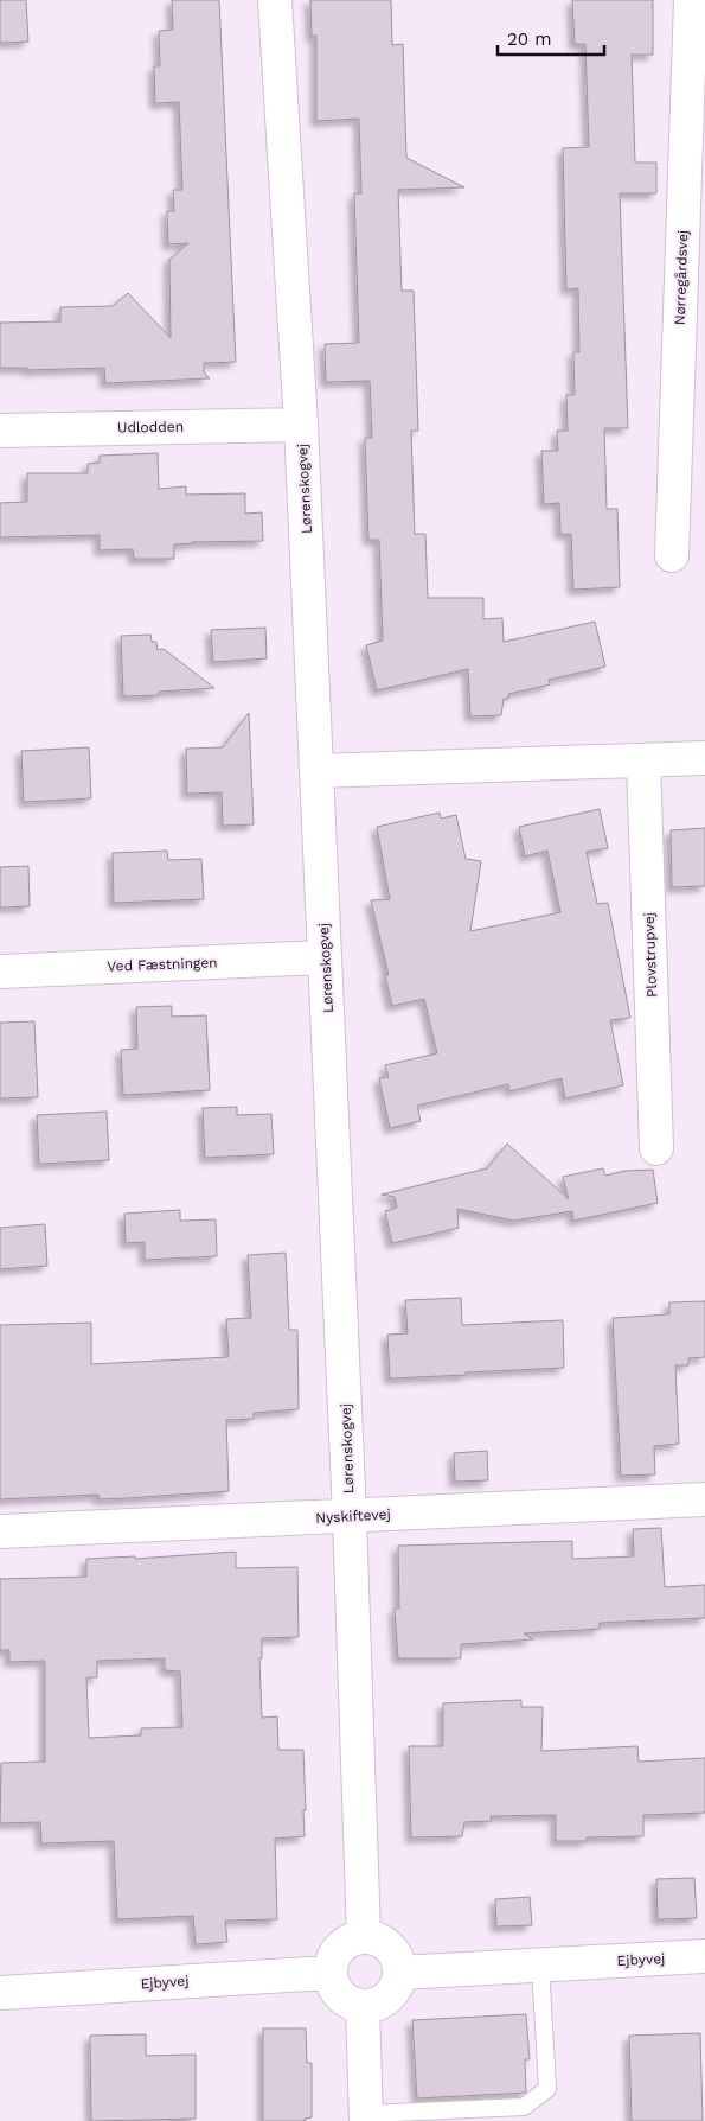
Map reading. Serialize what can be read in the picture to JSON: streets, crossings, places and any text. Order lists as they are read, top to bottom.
{
  "streets": {
    "street": [
      "Nørregårdsvej",
      "Udlodden",
      "Lørenskogvej",
      "Plovstrupvej",
      "Ved Fæstningen",
      "Nyskiftevej",
      "Ejbyvej"
    ]
  },
  "crossings": [
    ["Udlodden", "Lørenskogvej"],
    ["Lørenskogvej", "Ved Fæstningen"],
    ["Lørenskogvej", "Nyskiftevej"],
    ["Lørenskogvej", "Ejbyvej"]
  ],
  "scale_bar": "20 m"
}
